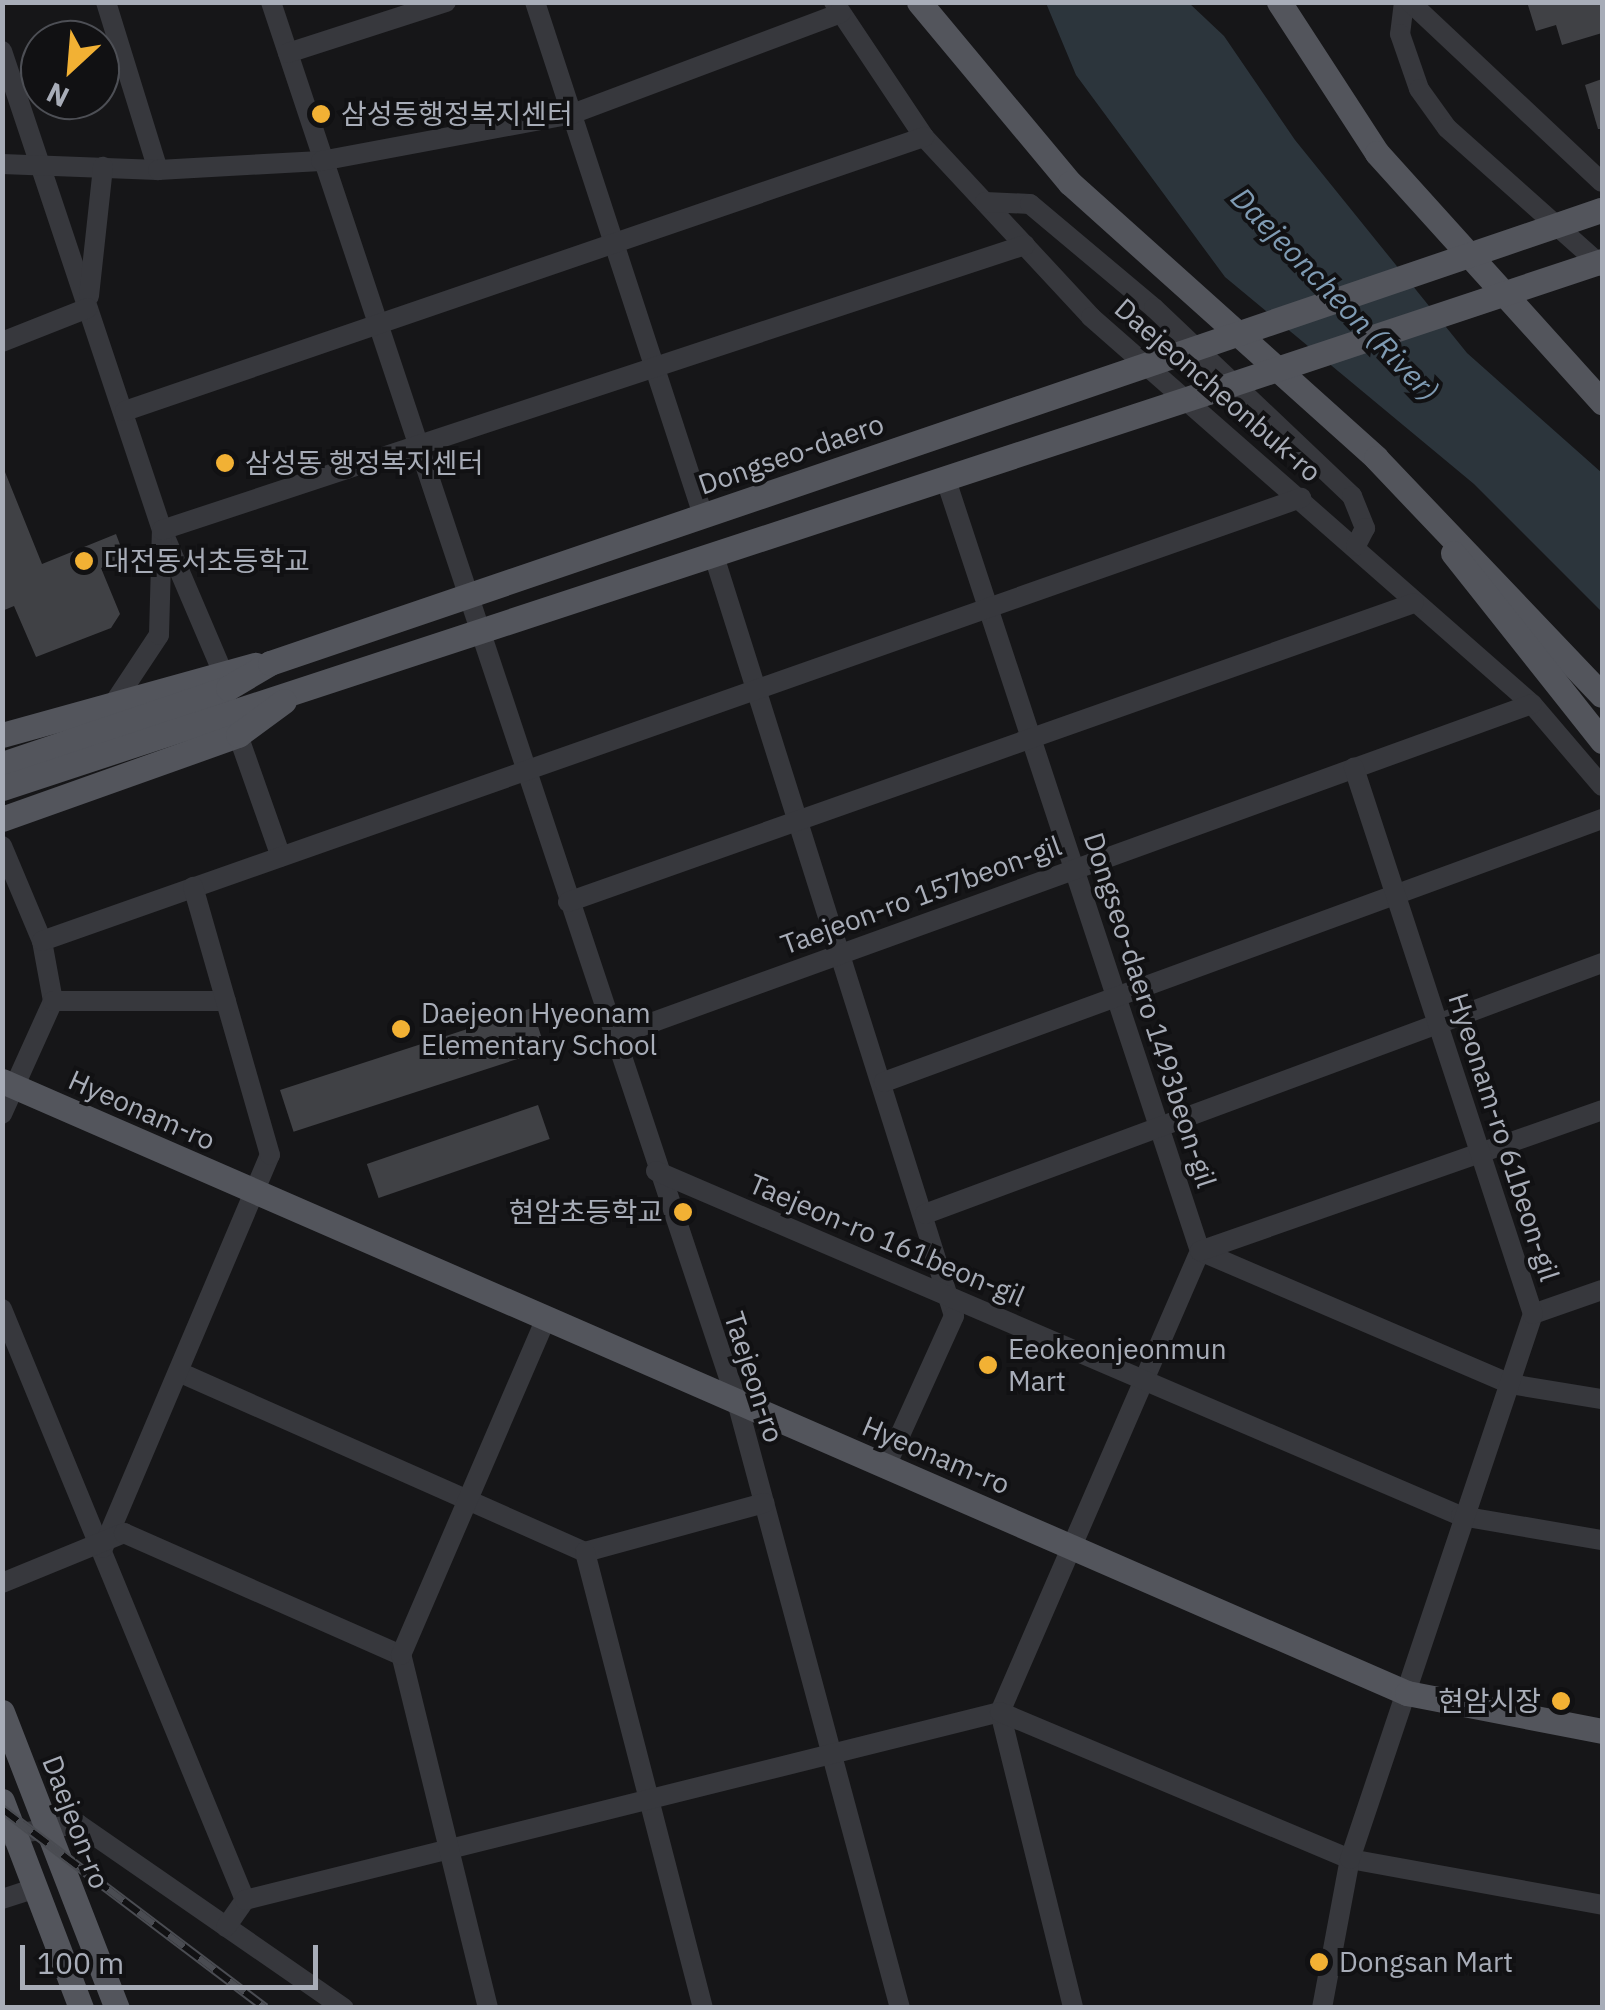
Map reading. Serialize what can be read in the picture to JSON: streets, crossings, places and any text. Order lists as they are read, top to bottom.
{
  "streets": {
    "main road": ["Dongseo-daero", "Hyeonam-ro", "Daejeon-ro"],
    "street": [
      "Daejeoncheonbuk-ro",
      "Taejeon-ro 157beon-gil",
      "Dongseo-daero 1493beon-gil",
      "Hyeonam-ro 61beon-gil",
      "Taejeon-ro 161beon-gil",
      "Taejeon-ro"
    ]
  },
  "crossings": [
    ["Daejeoncheonbuk-ro", "Dongseo-daero"],
    ["Daejeoncheonbuk-ro", "Taejeon-ro 157beon-gil"],
    ["Dongseo-daero", "Taejeon-ro"],
    ["Taejeon-ro 157beon-gil", "Dongseo-daero 1493beon-gil"],
    ["Taejeon-ro 157beon-gil", "Hyeonam-ro 61beon-gil"],
    ["Taejeon-ro 157beon-gil", "Taejeon-ro"],
    ["Hyeonam-ro", "Hyeonam-ro 61beon-gil"],
    ["Hyeonam-ro", "Taejeon-ro"],
    ["Hyeonam-ro 61beon-gil", "Taejeon-ro 161beon-gil"],
    ["Taejeon-ro 161beon-gil", "Taejeon-ro"]
  ],
  "water": ["Daejeoncheon (River)"],
  "places": [
    "삼성동행정복지센터",
    "삼성동 행정복지센터",
    "대전동서초등학교",
    "Daejeon Hyeonam Elementary School",
    "현암초등학교",
    "Eeokeonjeonmun Mart",
    "현암시장",
    "Dongsan Mart"
  ],
  "scale_bar": "100 m",
  "north": "bottom left"
}
